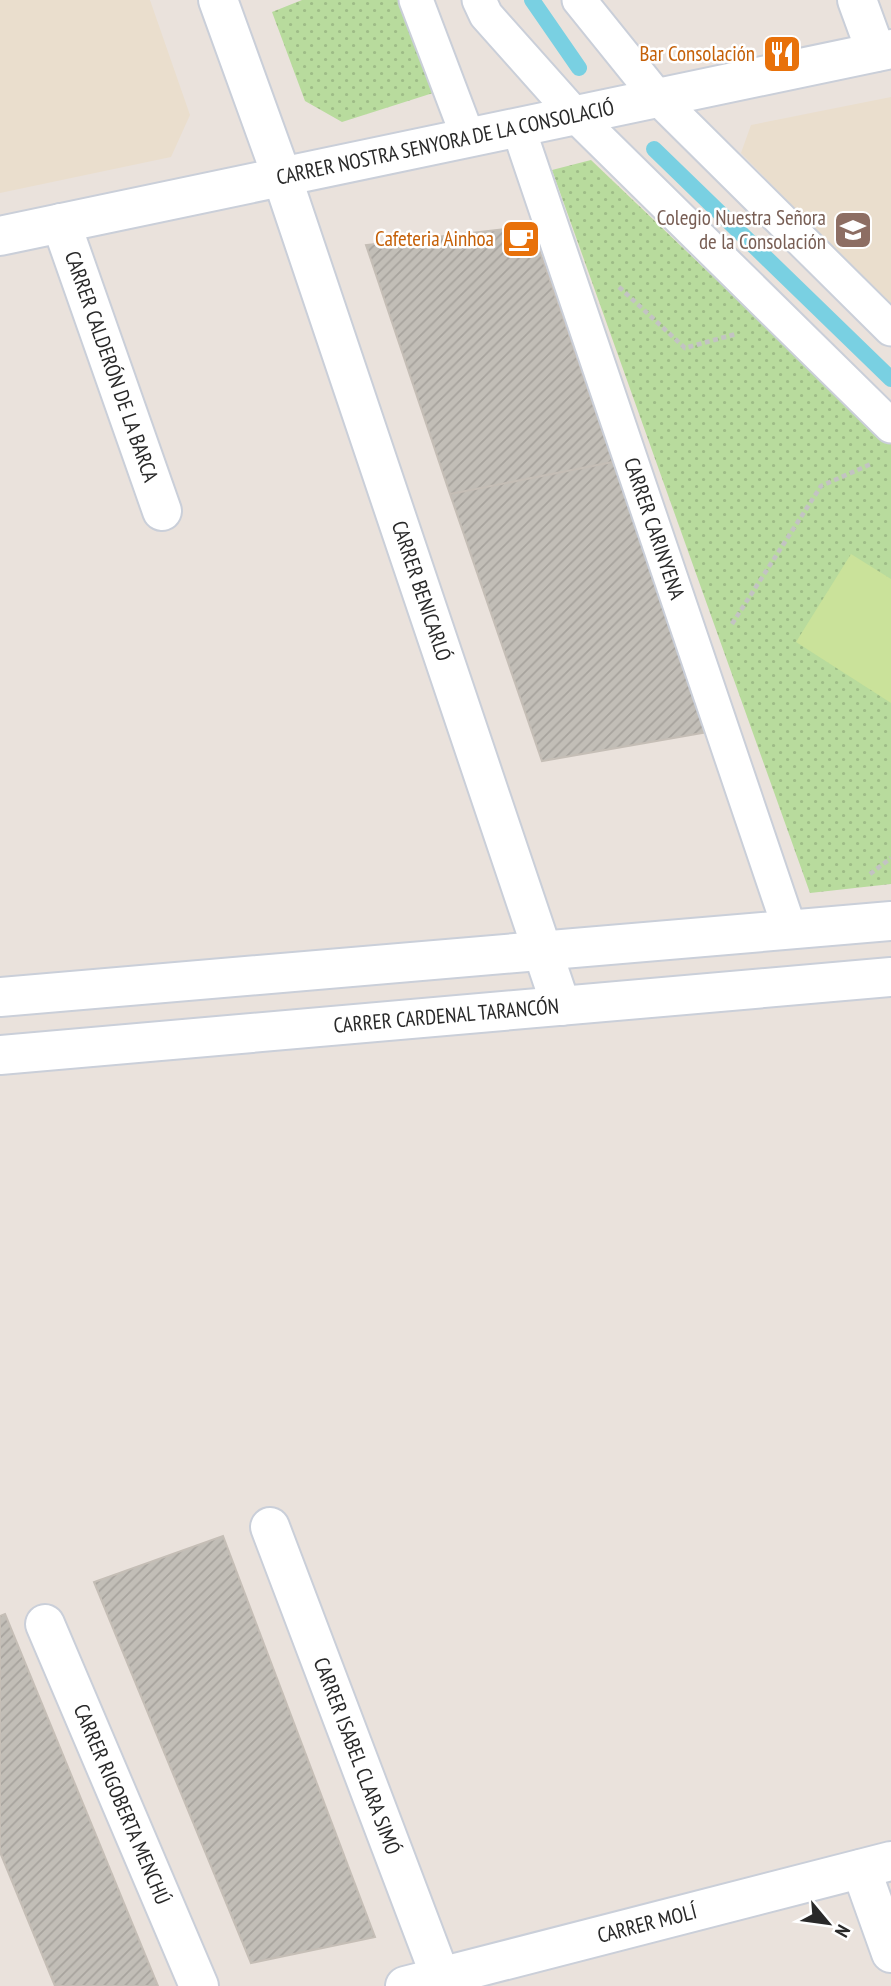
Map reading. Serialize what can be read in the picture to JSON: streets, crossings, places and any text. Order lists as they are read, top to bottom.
{
  "streets": {
    "street": [
      "CARRER NOSTRA SENYORA DE LA CONSOLACIÓ",
      "CARRER CALDERÓN DE LA BARCA",
      "CARRER CARINYENA",
      "CARRER BENICARLÓ",
      "CARRER CARDENAL TARANCÓN",
      "CARRER ISABEL CLARA SIMÓ",
      "CARRER RIGOBERTA MENCHÚ",
      "CARRER MOLÍ"
    ]
  },
  "crossings": [
    ["CARRER NOSTRA SENYORA DE LA CONSOLACIÓ", "CARRER CALDERÓN DE LA BARCA"],
    ["CARRER NOSTRA SENYORA DE LA CONSOLACIÓ", "CARRER CARINYENA"],
    ["CARRER NOSTRA SENYORA DE LA CONSOLACIÓ", "CARRER BENICARLÓ"],
    ["CARRER BENICARLÓ", "CARRER CARDENAL TARANCÓN"],
    ["CARRER ISABEL CLARA SIMÓ", "CARRER MOLÍ"]
  ],
  "places": {
    "restaurant": ["Bar Consolación"],
    "school or university": ["Colegio Nuestra Señora de la Consolación"],
    "cafe": ["Cafeteria Ainhoa"]
  },
  "north": "bottom right"
}
